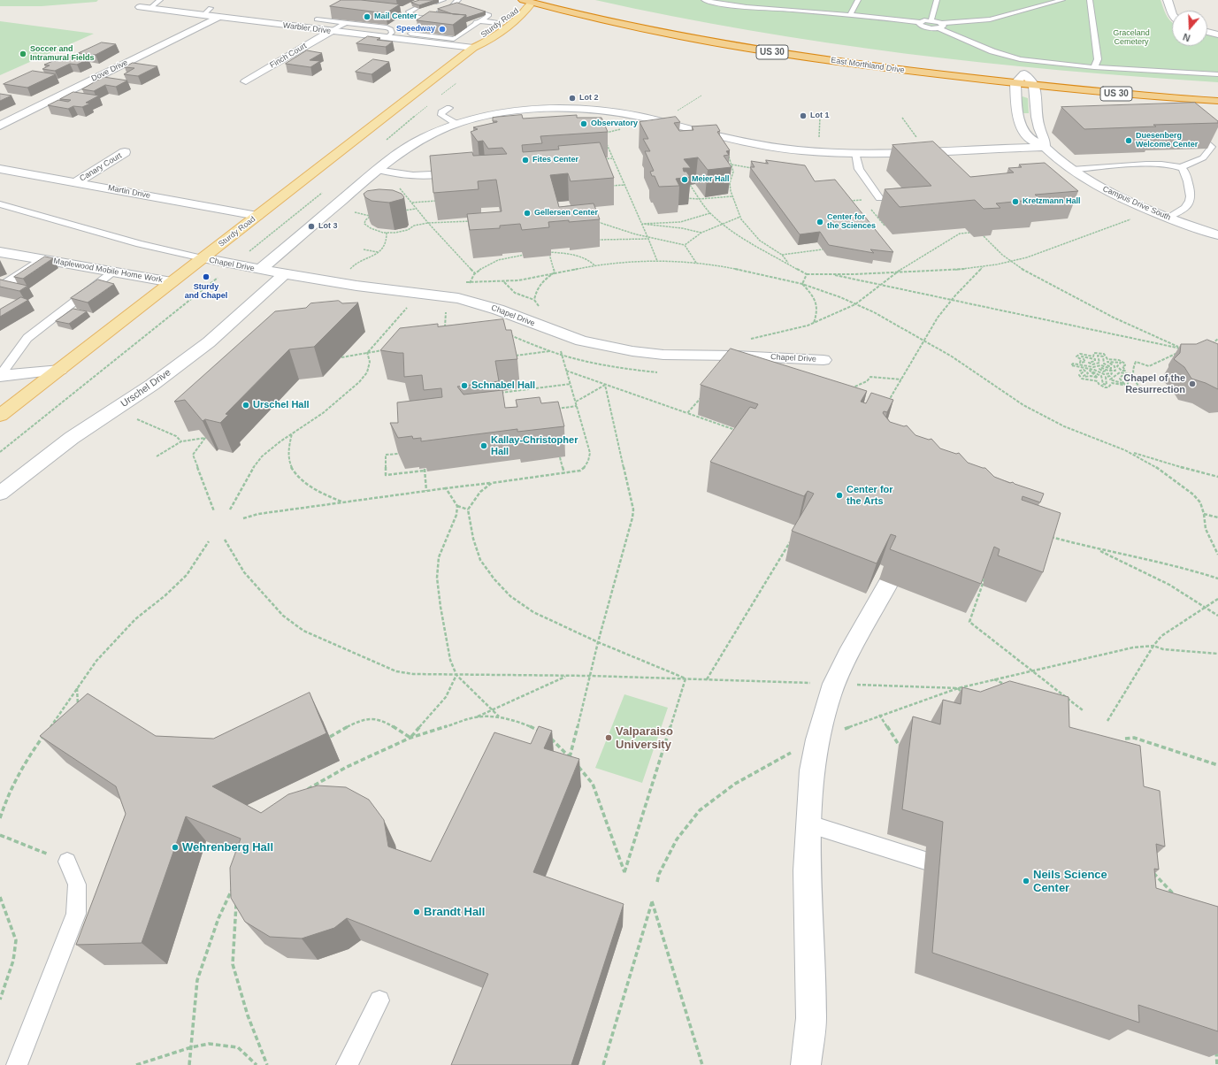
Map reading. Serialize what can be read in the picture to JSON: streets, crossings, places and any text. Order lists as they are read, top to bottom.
{
  "streets": {
    "highway": ["US 30", "East Morthland Drive"],
    "main road": ["Sturdy Road"],
    "street": [
      "Warbler Drive",
      "Finch Court",
      "Dove Drive",
      "Canary Court",
      "Martin Drive",
      "Campus Drive South",
      "Chapel Drive",
      "Maplewood Mobile Home Work",
      "Urschel Drive"
    ]
  },
  "crossings": [
    ["Sturdy Road", "Warbler Drive"],
    ["Sturdy Road", "East Morthland Drive"],
    ["Sturdy Road", "Martin Drive"],
    ["Sturdy Road", "Chapel Drive"],
    ["Sturdy Road", "Maplewood Mobile Home Work"],
    ["Warbler Drive", "Finch Court"],
    ["Warbler Drive", "Dove Drive"],
    ["East Morthland Drive", "Campus Drive South"],
    ["Canary Court", "Martin Drive"],
    ["Chapel Drive", "Urschel Drive"]
  ],
  "parks": ["Graceland Cemetery"],
  "places": [
    "Mail Center",
    "Speedway",
    "Soccer and Intramural Fields",
    "Lot 2",
    "Lot 1",
    "Observatory",
    "Duesenberg Welcome Center",
    "Fites Center",
    "Meier Hall",
    "Kretzmann Hall",
    "Gellersen Center",
    "Center for the Sciences",
    "Lot 3",
    "Sturdy and Chapel",
    "Chapel of the Resurrection",
    "Schnabel Hall",
    "Urschel Hall",
    "Kallay-Christopher Hall",
    "Center for the Arts",
    "Valparaiso University",
    "Wehrenberg Hall",
    "Neils Science Center",
    "Brandt Hall"
  ],
  "north": "bottom"
}
